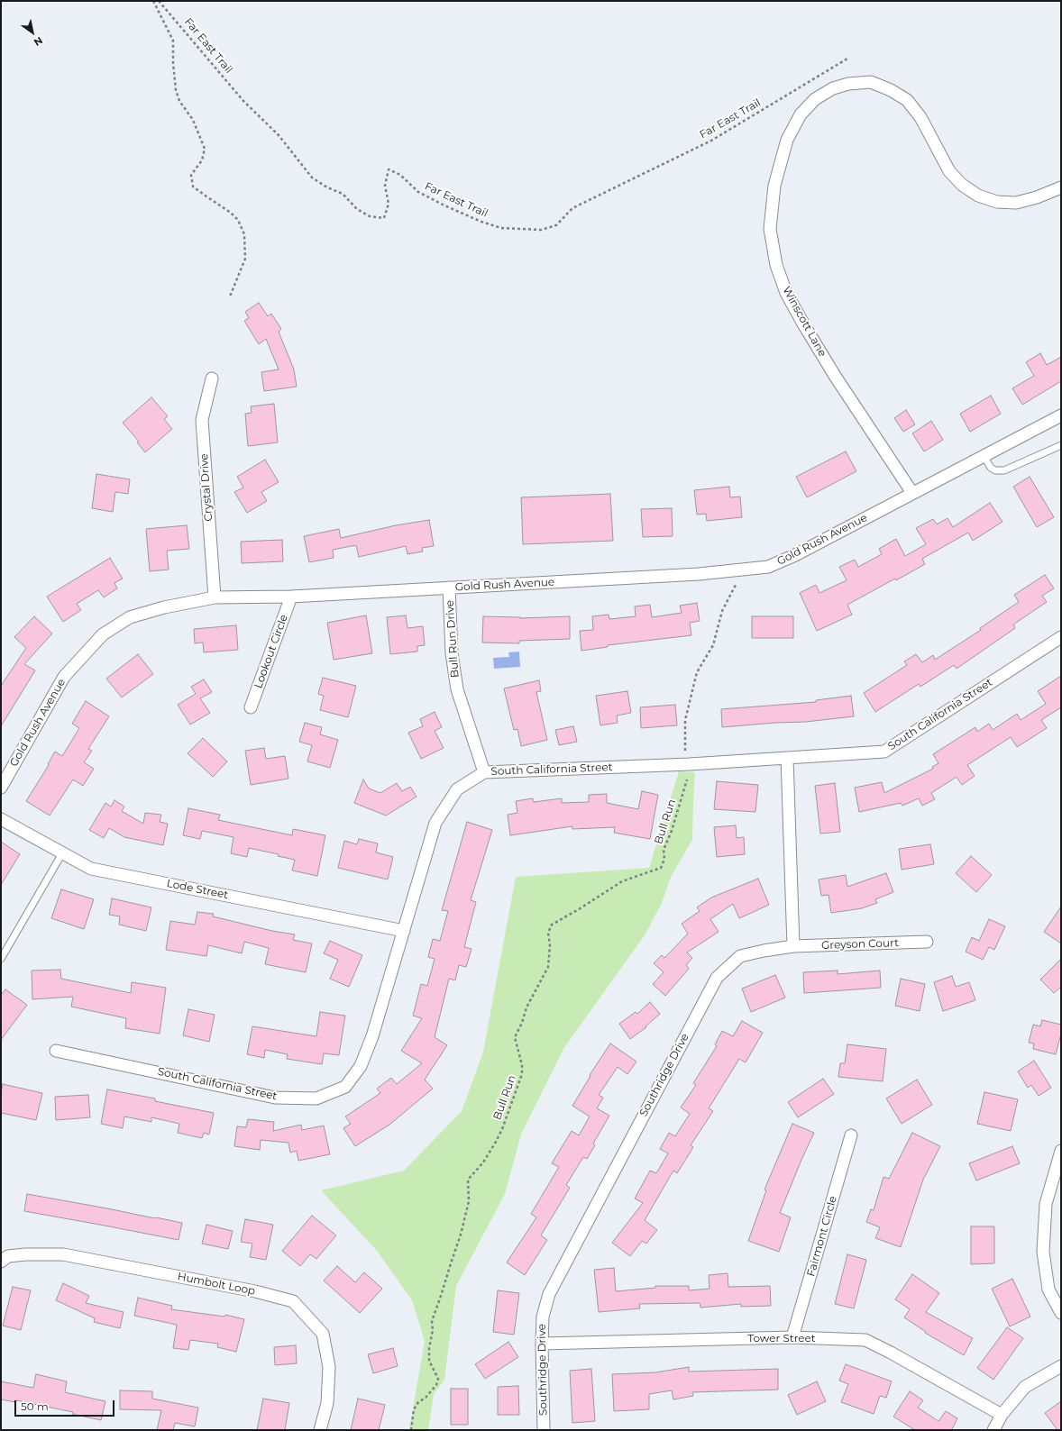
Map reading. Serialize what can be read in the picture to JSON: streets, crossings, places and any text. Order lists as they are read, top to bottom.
{
  "streets": {
    "street": [
      "Winscott Lane",
      "Crystal Drive",
      "Gold Rush Avenue",
      "Bull Run Drive",
      "Lookout Circle",
      "South California Street",
      "Lode Street",
      "Greyson Court",
      "Southridge Drive",
      "Fairmont Circle",
      "Humbolt Loop",
      "Tower Street"
    ],
    "path": ["Far East Trail", "Bull Run"]
  },
  "crossings": [
    ["Winscott Lane", "Gold Rush Avenue"],
    ["Crystal Drive", "Gold Rush Avenue"],
    ["Gold Rush Avenue", "Bull Run Drive"],
    ["Gold Rush Avenue", "Lookout Circle"],
    ["Bull Run Drive", "South California Street"],
    ["South California Street", "Lode Street"],
    ["Greyson Court", "Southridge Drive"],
    ["Southridge Drive", "Tower Street"],
    ["Fairmont Circle", "Tower Street"]
  ],
  "scale_bar": "50 m",
  "north": "bottom right"
}
